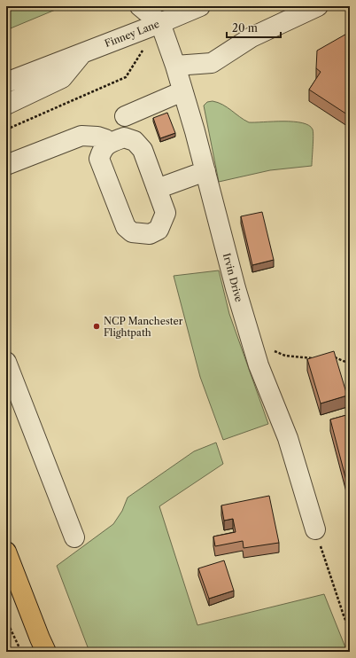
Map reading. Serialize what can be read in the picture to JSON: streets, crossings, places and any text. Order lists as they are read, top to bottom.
{
  "streets": {
    "street": ["Finney Lane", "Irvin Drive"]
  },
  "crossings": [
    ["Finney Lane", "Irvin Drive"]
  ],
  "places": ["NCP Manchester Flightpath"],
  "scale_bar": "20 m"
}
